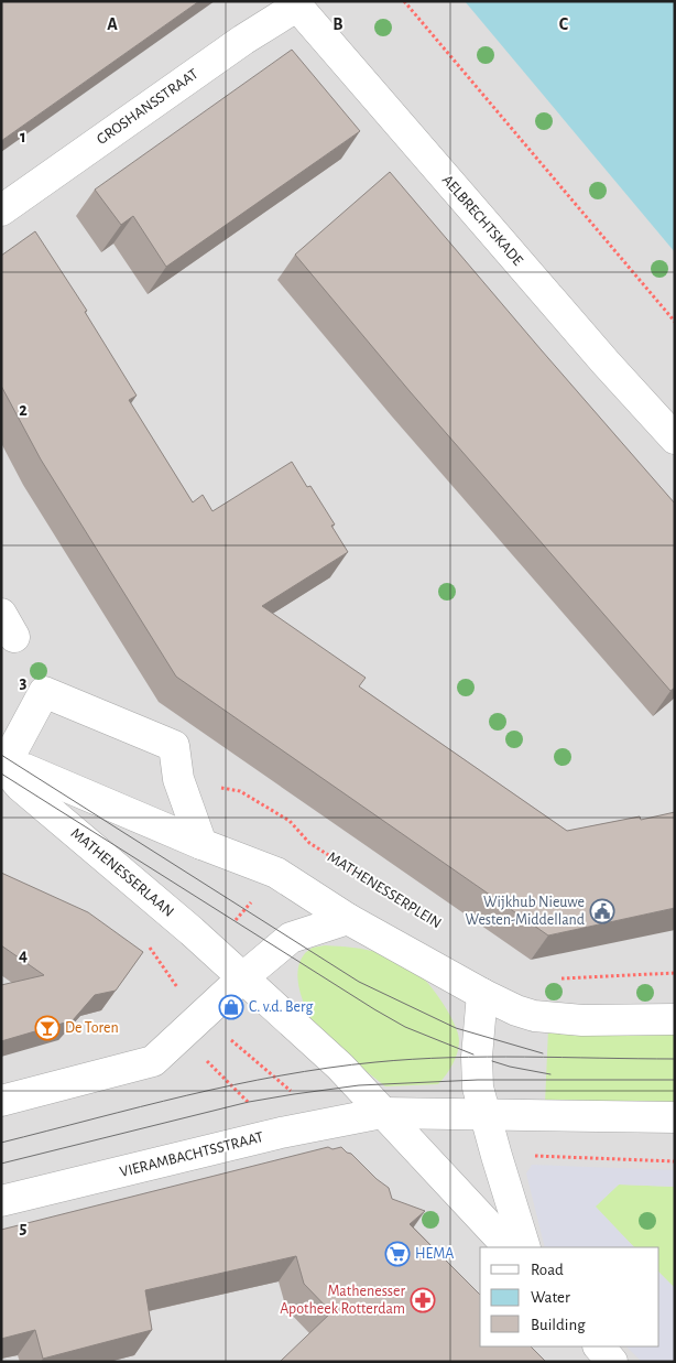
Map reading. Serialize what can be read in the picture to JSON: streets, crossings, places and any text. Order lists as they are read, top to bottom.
{
  "streets": {
    "street": [
      "GROSHANSSTRAAT",
      "AELBRECHTSKADE",
      "MATHENESSERLAAN",
      "VIERAMBACHTSSTRAAT"
    ],
    "path": ["MATHENESSERPLEIN"]
  },
  "crossings": [
    ["GROSHANSSTRAAT", "AELBRECHTSKADE"],
    ["MATHENESSERLAAN", "MATHENESSERPLEIN"]
  ],
  "places": {
    "public building": ["Wijkhub Nieuwe Westen-Middelland"],
    "shop": ["C. v.d. Berg"],
    "bar": ["De Toren"],
    "supermarket": ["HEMA"],
    "pharmacy": ["Mathenesser Apotheek Rotterdam"]
  },
  "legend": ["Road", "Water", "Building"],
  "grid": {
    "columns": ["A", "B", "C"],
    "rows": [
      "1",
      "2",
      "3",
      "4",
      "5"
    ]
  }
}
